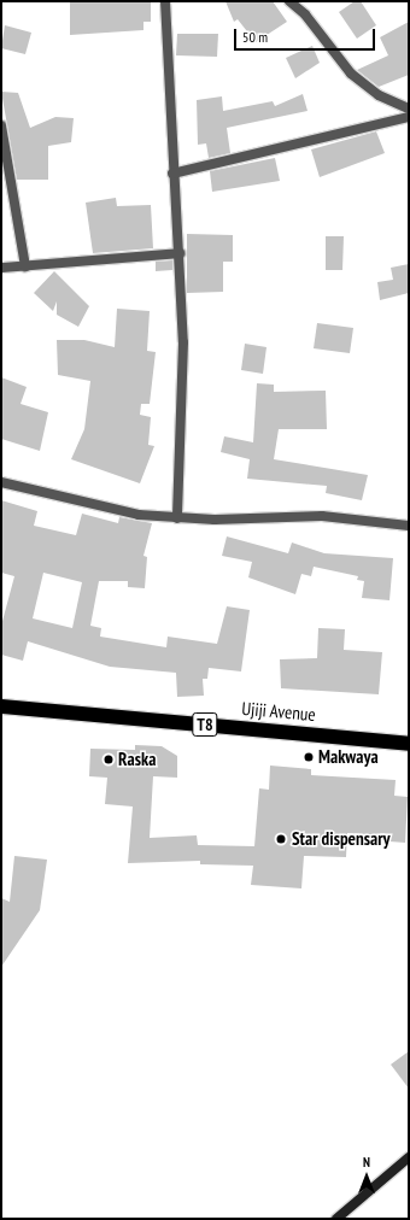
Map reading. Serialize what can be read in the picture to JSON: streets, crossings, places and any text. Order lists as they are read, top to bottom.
{
  "streets": {
    "highway": ["Ujiji Avenue", "T8"]
  },
  "places": ["Makwaya", "Raska", "Star dispensary"],
  "scale_bar": "50 m",
  "north": "top"
}
